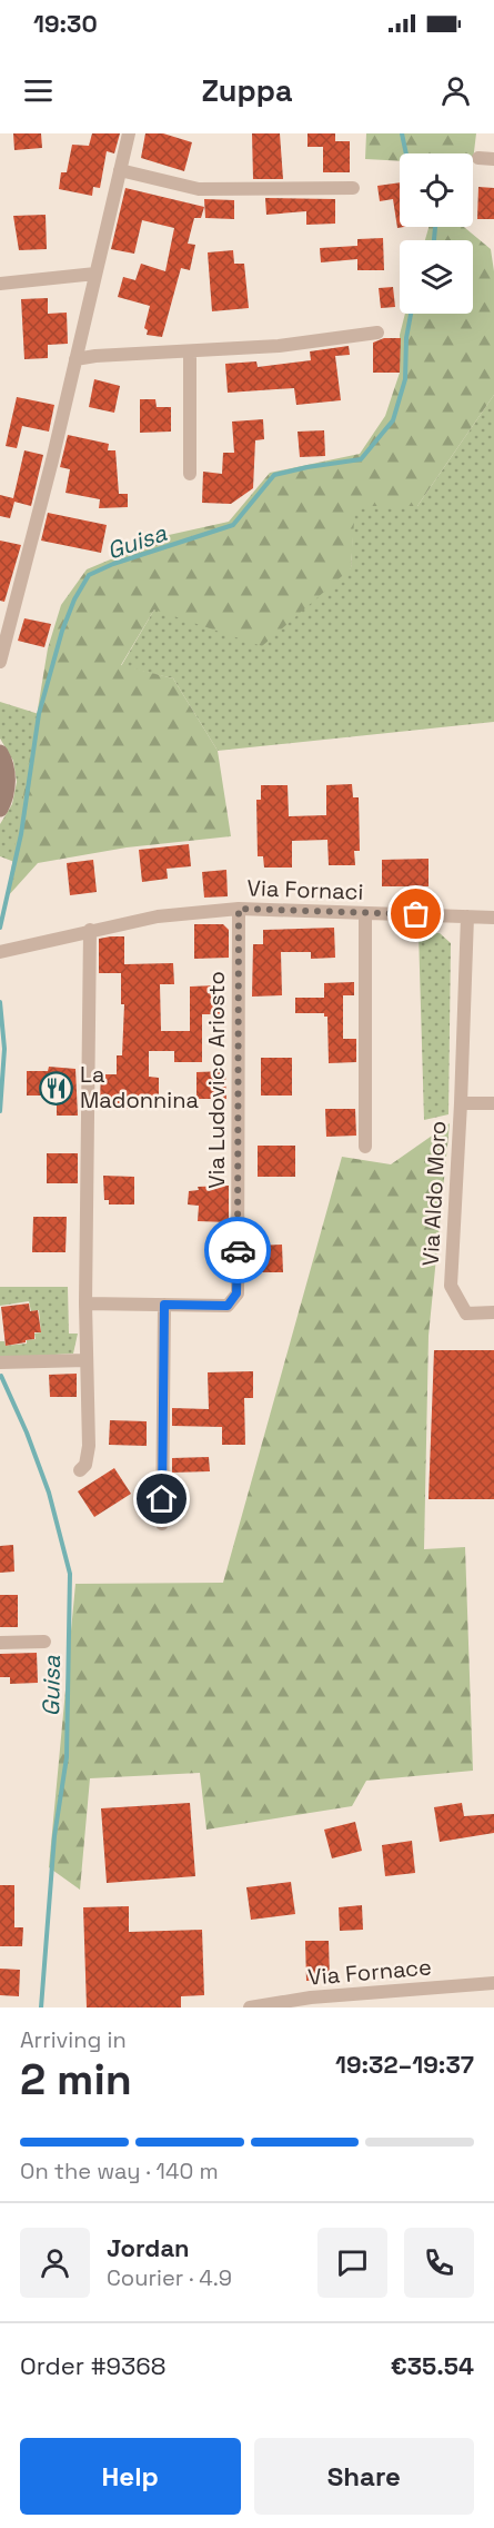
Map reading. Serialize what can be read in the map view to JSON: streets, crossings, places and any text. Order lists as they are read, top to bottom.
{
  "streets": {
    "street": [
      "Via Fornaci",
      "Via Ludovico Ariosto",
      "Via Aldo Moro",
      "Via Fornace"
    ]
  },
  "crossings": [
    ["Via Fornaci", "Via Ludovico Ariosto"],
    ["Via Fornaci", "Via Aldo Moro"]
  ],
  "water": ["Guisa"],
  "places": {
    "restaurant": ["La Madonnina"]
  },
  "page": {
    "status": "19:30",
    "header": "Zuppa",
    "heading": ["2 min", "Arriving in", "19:32–19:37"],
    "panel": [
      "Jordan",
      "Courier · 4.9",
      "Order #9368",
      "€35.54"
    ],
    "bar": "On the way · 140 m",
    "buttons": ["Help", "Share"]
  }
}
